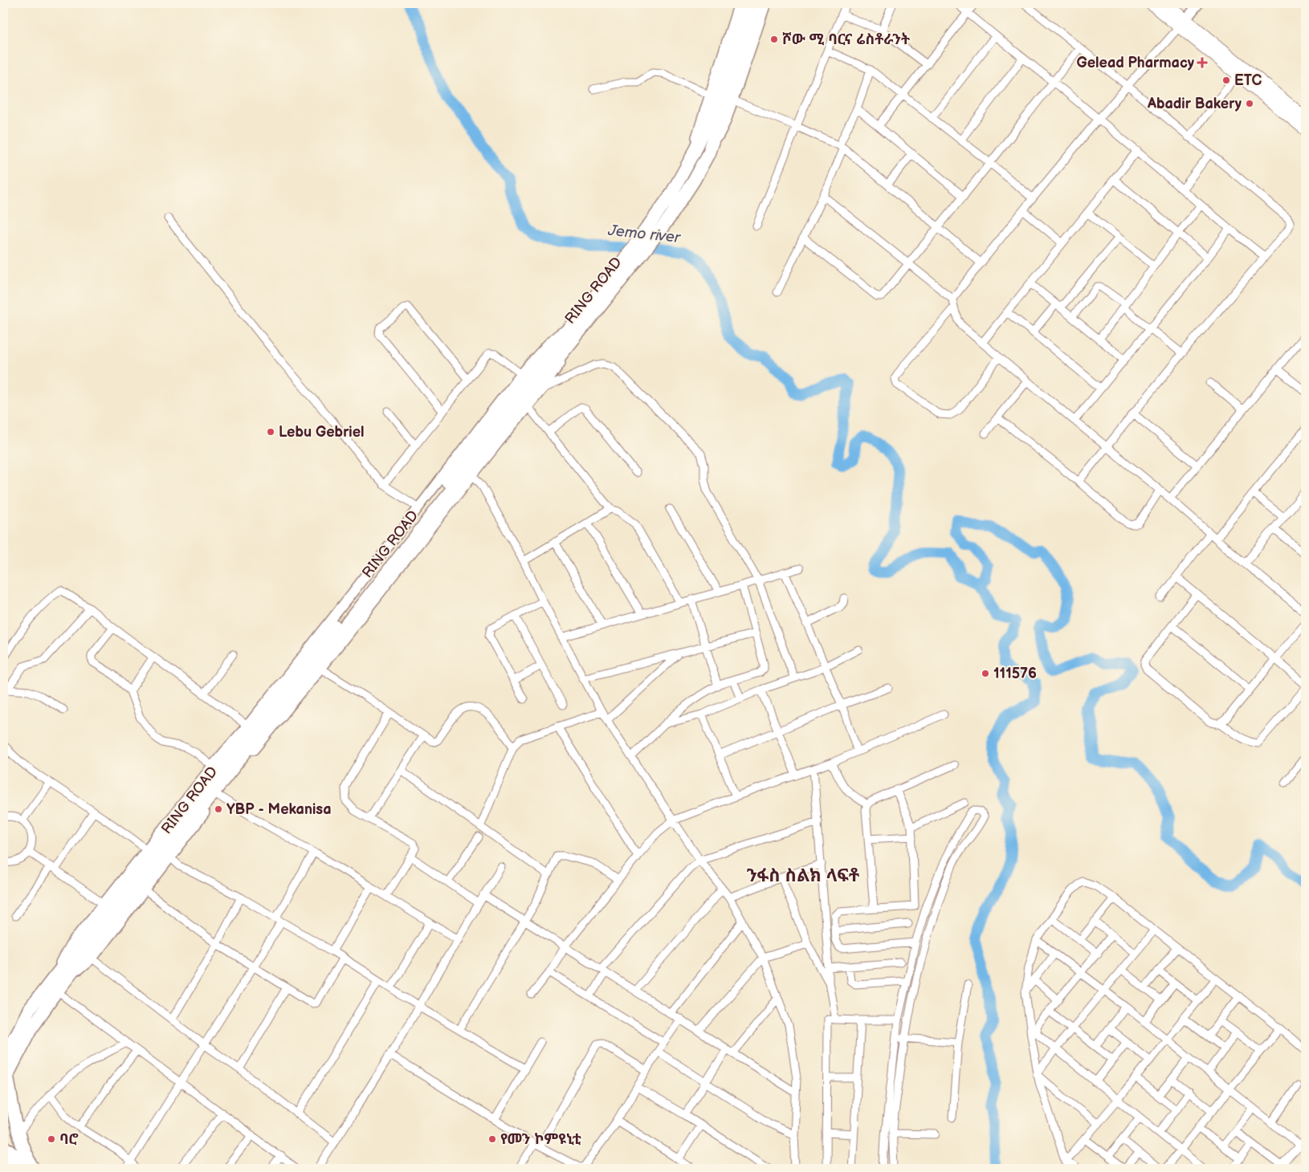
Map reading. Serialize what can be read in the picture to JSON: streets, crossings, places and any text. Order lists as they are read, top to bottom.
{
  "streets": {
    "highway": ["RING ROAD"]
  },
  "districts": ["ንፋስ ስልክ ላፍቶ"],
  "water": ["Jemo river"],
  "places": {
    "other": [
      "ሾው ሚ ባርና ሬስቶራንት",
      "ETC",
      "Abadir Bakery",
      "Lebu Gebriel",
      "111576",
      "YBP - Mekanisa",
      "ባሮ",
      "የመን ኮምዩኒቲ"
    ],
    "health": ["Gelead Pharmacy"]
  }
}
